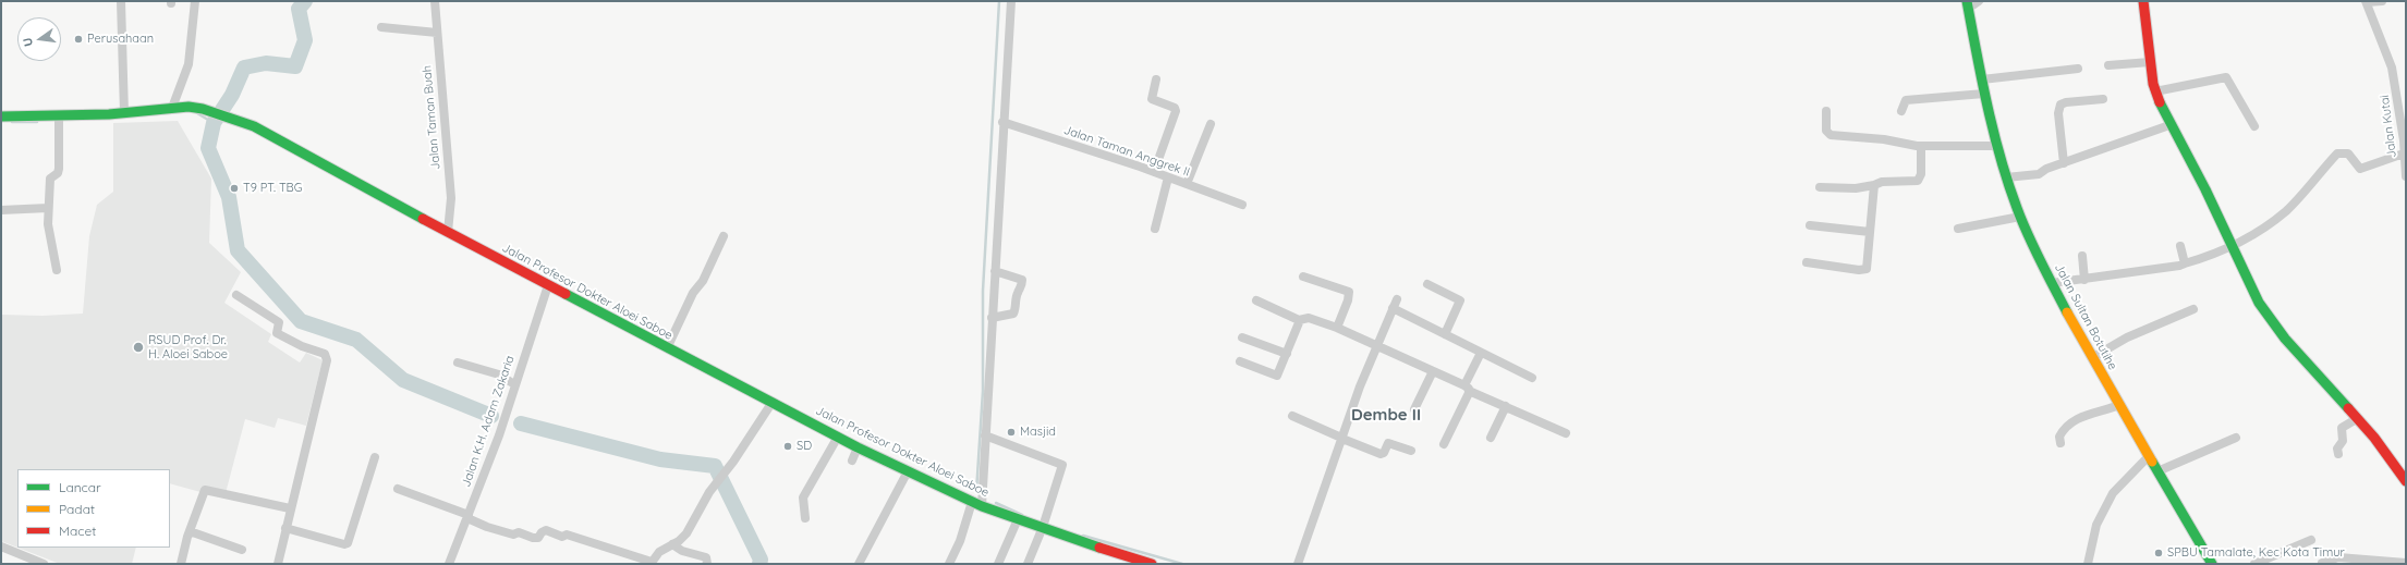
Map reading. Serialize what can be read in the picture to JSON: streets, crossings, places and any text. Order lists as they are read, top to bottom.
{
  "streets": {
    "street": [
      "Jalan Taman Buah",
      "Jalan Kutai",
      "Jalan Taman Anggrek II",
      "Jalan Profesor Dokter Aloei Saboe",
      "Jalan Sultan Botutihe",
      "Jalan K.H. Adam Zakaria"
    ]
  },
  "crossings": [
    ["Jalan Taman Buah", "Jalan Profesor Dokter Aloei Saboe"],
    ["Jalan Profesor Dokter Aloei Saboe", "Jalan K.H. Adam Zakaria"]
  ],
  "districts": ["Dembe II"],
  "places": [
    "Perusahaan",
    "T9 PT. TBG",
    "RSUD Prof. Dr. H. Aloei Saboe",
    "Masjid",
    "SD",
    "SPBU Tamalate, Kec Kota Timur"
  ],
  "legend": ["Lancar", "Padat", "Macet"],
  "north": "left"
}
